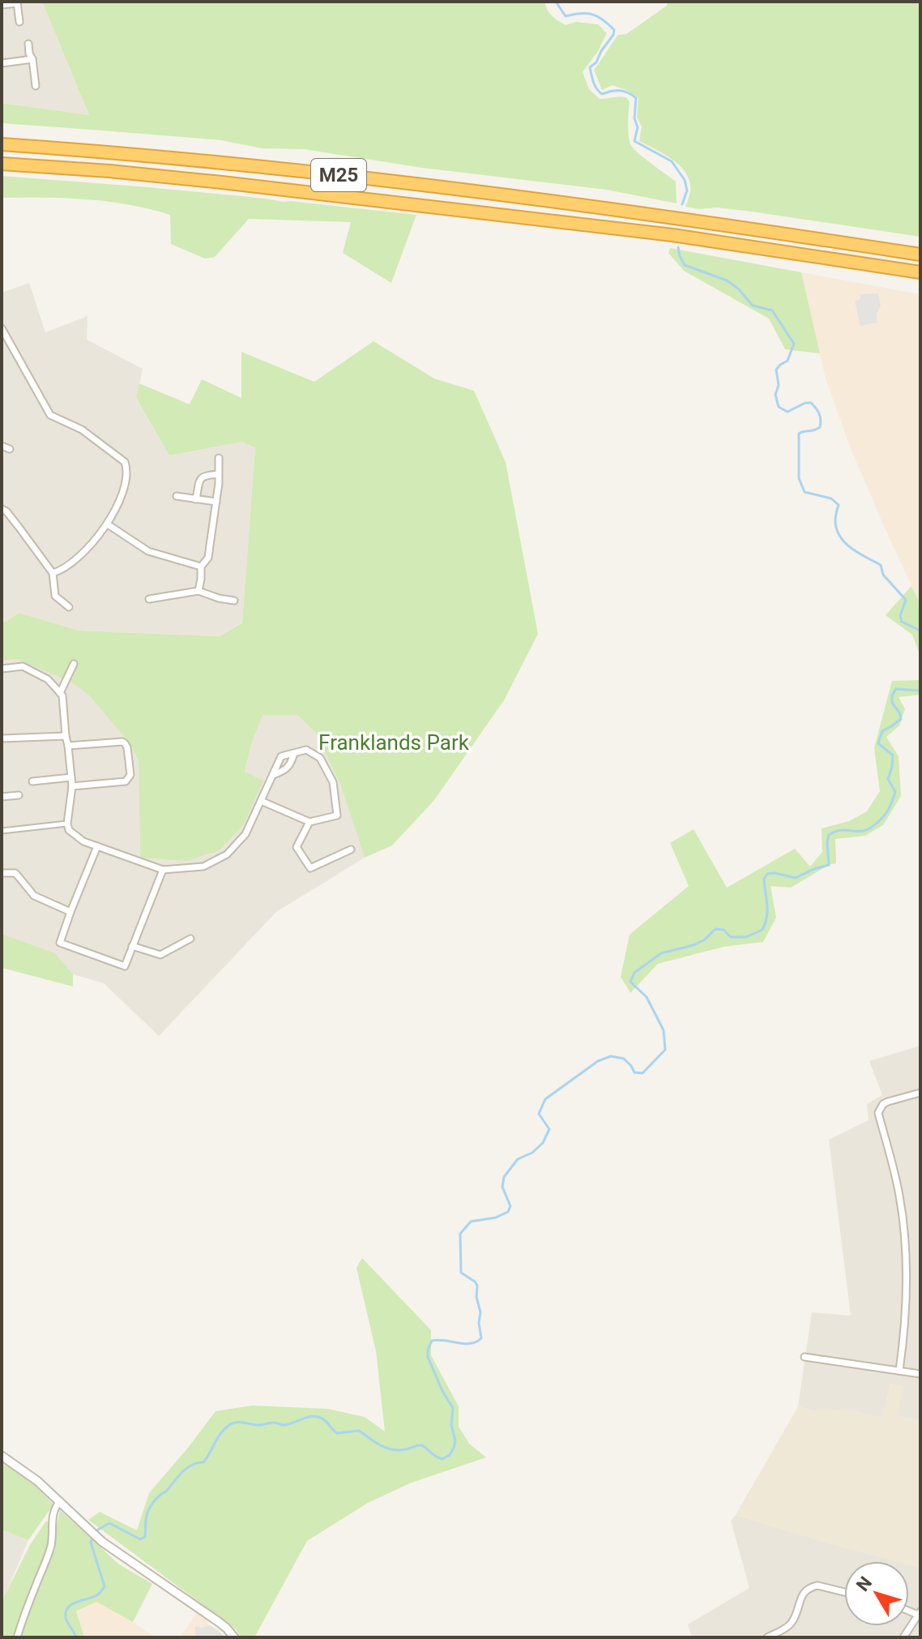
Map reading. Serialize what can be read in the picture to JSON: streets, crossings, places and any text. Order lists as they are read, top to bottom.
{
  "streets": {
    "highway": ["M25"]
  },
  "parks": ["Franklands Park"],
  "north": "top left"
}
